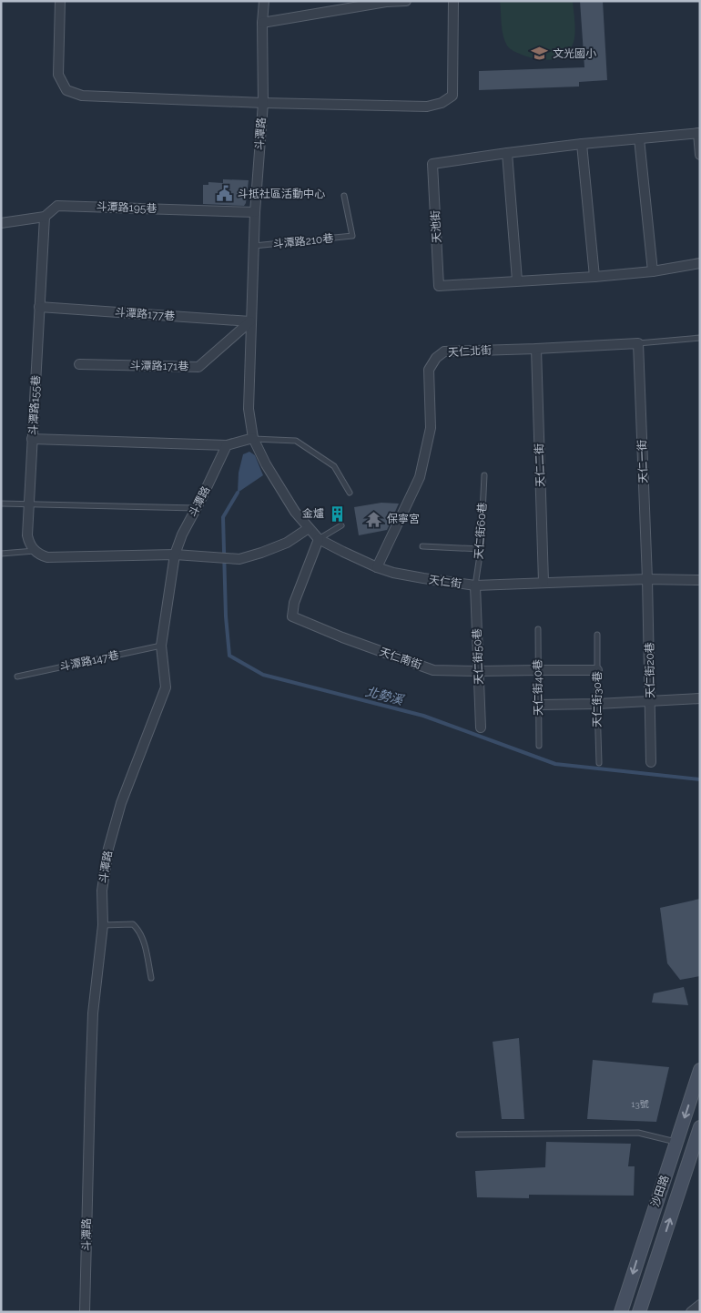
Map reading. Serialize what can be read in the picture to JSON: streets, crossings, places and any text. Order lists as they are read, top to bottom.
{
  "streets": {
    "street": [
      "斗潭路",
      "斗潭路195巷",
      "天池街",
      "斗潭路177巷",
      "天仁北街",
      "斗潭路171巷",
      "斗潭路155巷",
      "天仁一街",
      "天仁二街",
      "天仁街",
      "天仁街50巷",
      "天仁南街",
      "天仁街20巷",
      "沙田路"
    ],
    "lane": [
      "斗潭路210巷",
      "天仁街60巷",
      "斗潭路147巷",
      "天仁街40巷",
      "天仁街30巷"
    ]
  },
  "crossings": [
    ["斗潭路", "斗潭路195巷"],
    ["斗潭路", "斗潭路210巷"],
    ["斗潭路", "斗潭路177巷"],
    ["斗潭路", "斗潭路171巷"],
    ["斗潭路", "天仁街"],
    ["斗潭路", "斗潭路147巷"],
    ["斗潭路195巷", "斗潭路155巷"],
    ["斗潭路177巷", "斗潭路171巷"],
    ["斗潭路177巷", "斗潭路155巷"],
    ["天仁北街", "天仁一街"],
    ["天仁北街", "天仁二街"],
    ["天仁北街", "天仁街"],
    ["天仁一街", "天仁街"],
    ["天仁一街", "天仁街20巷"],
    ["天仁二街", "天仁街"],
    ["天仁街60巷", "天仁街"],
    ["天仁街60巷", "天仁街50巷"],
    ["天仁街", "天仁街50巷"],
    ["天仁街", "天仁南街"],
    ["天仁街", "天仁街20巷"],
    ["天仁街50巷", "天仁南街"],
    ["天仁南街", "天仁街40巷"],
    ["天仁南街", "天仁街30巷"]
  ],
  "water": ["北勢溪"],
  "places": {
    "school or university": ["文光國小"],
    "public building": ["斗抵社區活動中心"],
    "building": ["金爐"],
    "temple": ["保寧宮"]
  },
  "house_numbers": ["13號"]
}
